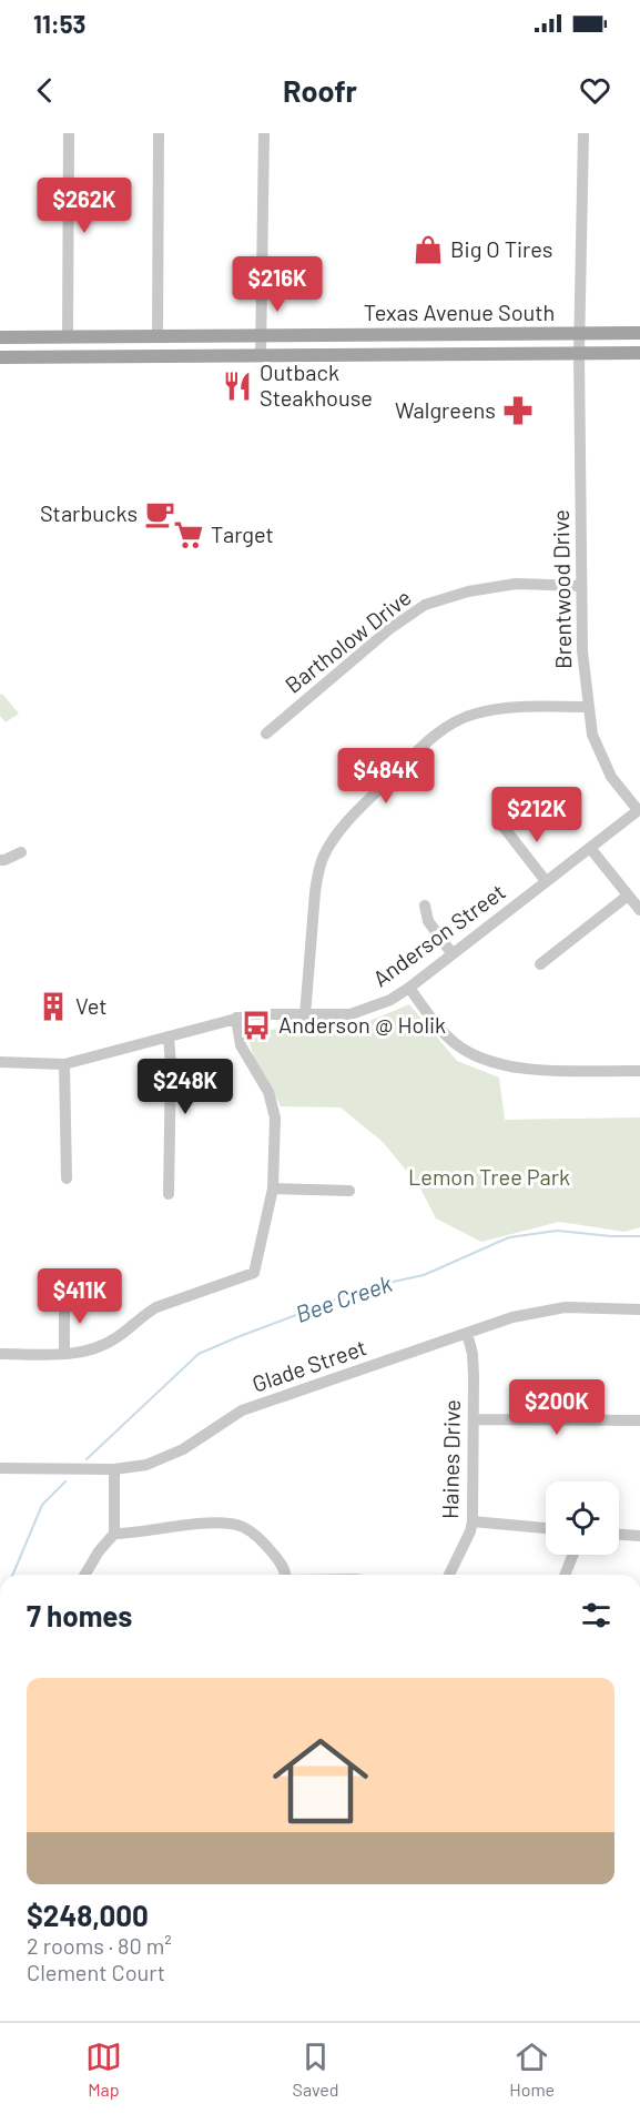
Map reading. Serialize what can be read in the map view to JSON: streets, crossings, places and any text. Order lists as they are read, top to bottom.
{
  "streets": {
    "main road": ["Texas Avenue South"],
    "street": [
      "Brentwood Drive",
      "Bartholow Drive",
      "Anderson Street",
      "Glade Street",
      "Haines Drive"
    ]
  },
  "crossings": [
    ["Texas Avenue South", "Brentwood Drive"],
    ["Brentwood Drive", "Bartholow Drive"],
    ["Brentwood Drive", "Anderson Street"],
    ["Glade Street", "Haines Drive"]
  ],
  "water": ["Bee Creek"],
  "parks": ["Lemon Tree Park"],
  "places": {
    "shop": ["Big O Tires"],
    "restaurant": ["Outback Steakhouse"],
    "pharmacy": ["Walgreens"],
    "cafe": ["Starbucks"],
    "supermarket": ["Target"],
    "building": ["Vet"],
    "bus stop": ["Anderson @ Holik"]
  },
  "page": {
    "status": "11:53",
    "header": "Roofr",
    "price": [
      "$262K",
      "$216K",
      "$484K",
      "$212K",
      "$248K",
      "$411K",
      "$200K"
    ],
    "heading": "7 homes",
    "list": [
      {
        "name": "$248,000",
        "note": "2 rooms · 80 m² · Clement Court"
      }
    ],
    "tabs": ["Map", "Saved", "Home"]
  }
}
